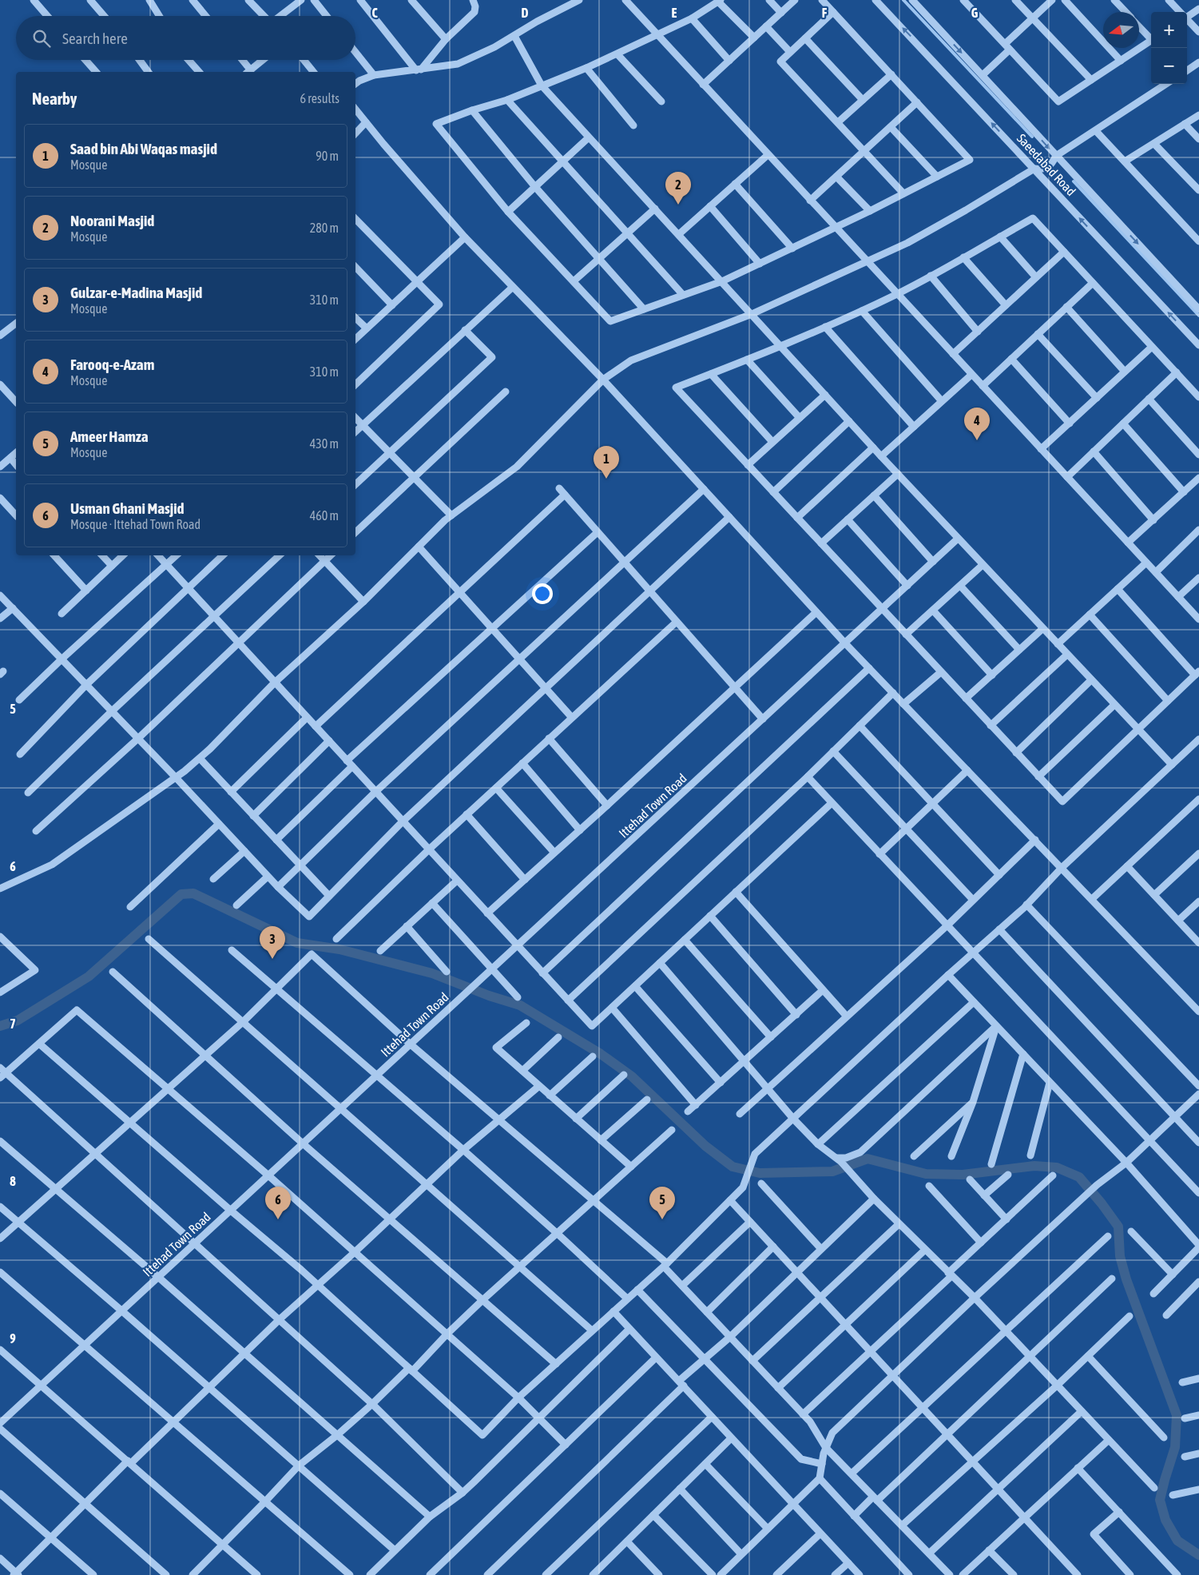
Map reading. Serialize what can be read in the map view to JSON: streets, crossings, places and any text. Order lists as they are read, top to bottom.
{
  "streets": {
    "street": ["Saeedabad Road", "Ittehad Town Road"]
  },
  "north": "left",
  "page": {
    "map_buttons": ["+", "−"],
    "search": "Search here",
    "heading": ["Nearby", "6 results"],
    "list": [
      {
        "mark": "1",
        "name": "Saad bin Abi Waqas masjid",
        "note": "Mosque",
        "value": "90 m"
      },
      {
        "mark": "2",
        "name": "Noorani Masjid",
        "note": "Mosque",
        "value": "280 m"
      },
      {
        "mark": "3",
        "name": "Gulzar-e-Madina Masjid",
        "note": "Mosque",
        "value": "310 m"
      },
      {
        "mark": "4",
        "name": "Farooq-e-Azam",
        "note": "Mosque",
        "value": "310 m"
      },
      {
        "mark": "5",
        "name": "Ameer Hamza",
        "note": "Mosque",
        "value": "430 m"
      },
      {
        "mark": "6",
        "name": "Usman Ghani Masjid",
        "note": "Mosque · Ittehad Town Road",
        "value": "460 m"
      }
    ],
    "pins": [
      "2",
      "4",
      "1",
      "3",
      "5",
      "6"
    ]
  },
  "grid": {
    "columns": [
      "C",
      "D",
      "E",
      "F",
      "G"
    ],
    "rows": [
      "5",
      "6",
      "7",
      "8",
      "9"
    ]
  }
}
